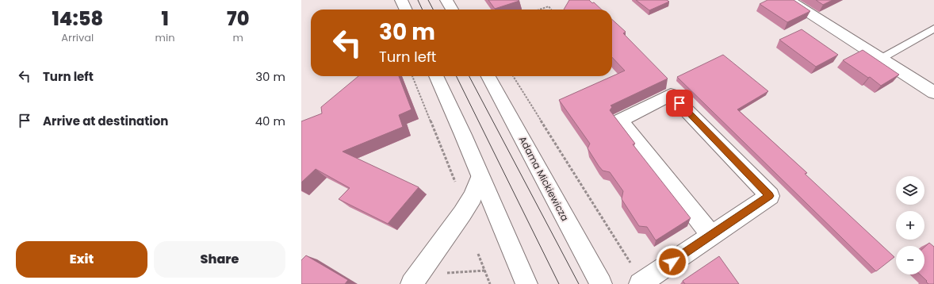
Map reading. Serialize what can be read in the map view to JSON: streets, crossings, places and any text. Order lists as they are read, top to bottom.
{
  "streets": {
    "street": ["Adama Mickiewicza"]
  },
  "page": {
    "eta": [
      "14:58",
      "Arrival",
      "1",
      "min",
      "70",
      "m"
    ],
    "turn": ["30 m", "Turn left"],
    "list": [
      {
        "name": "Turn left",
        "value": "30 m"
      },
      {
        "name": "Arrive at destination",
        "value": "40 m"
      }
    ],
    "map_buttons": ["+", "−"],
    "buttons": ["Exit", "Share"]
  }
}
